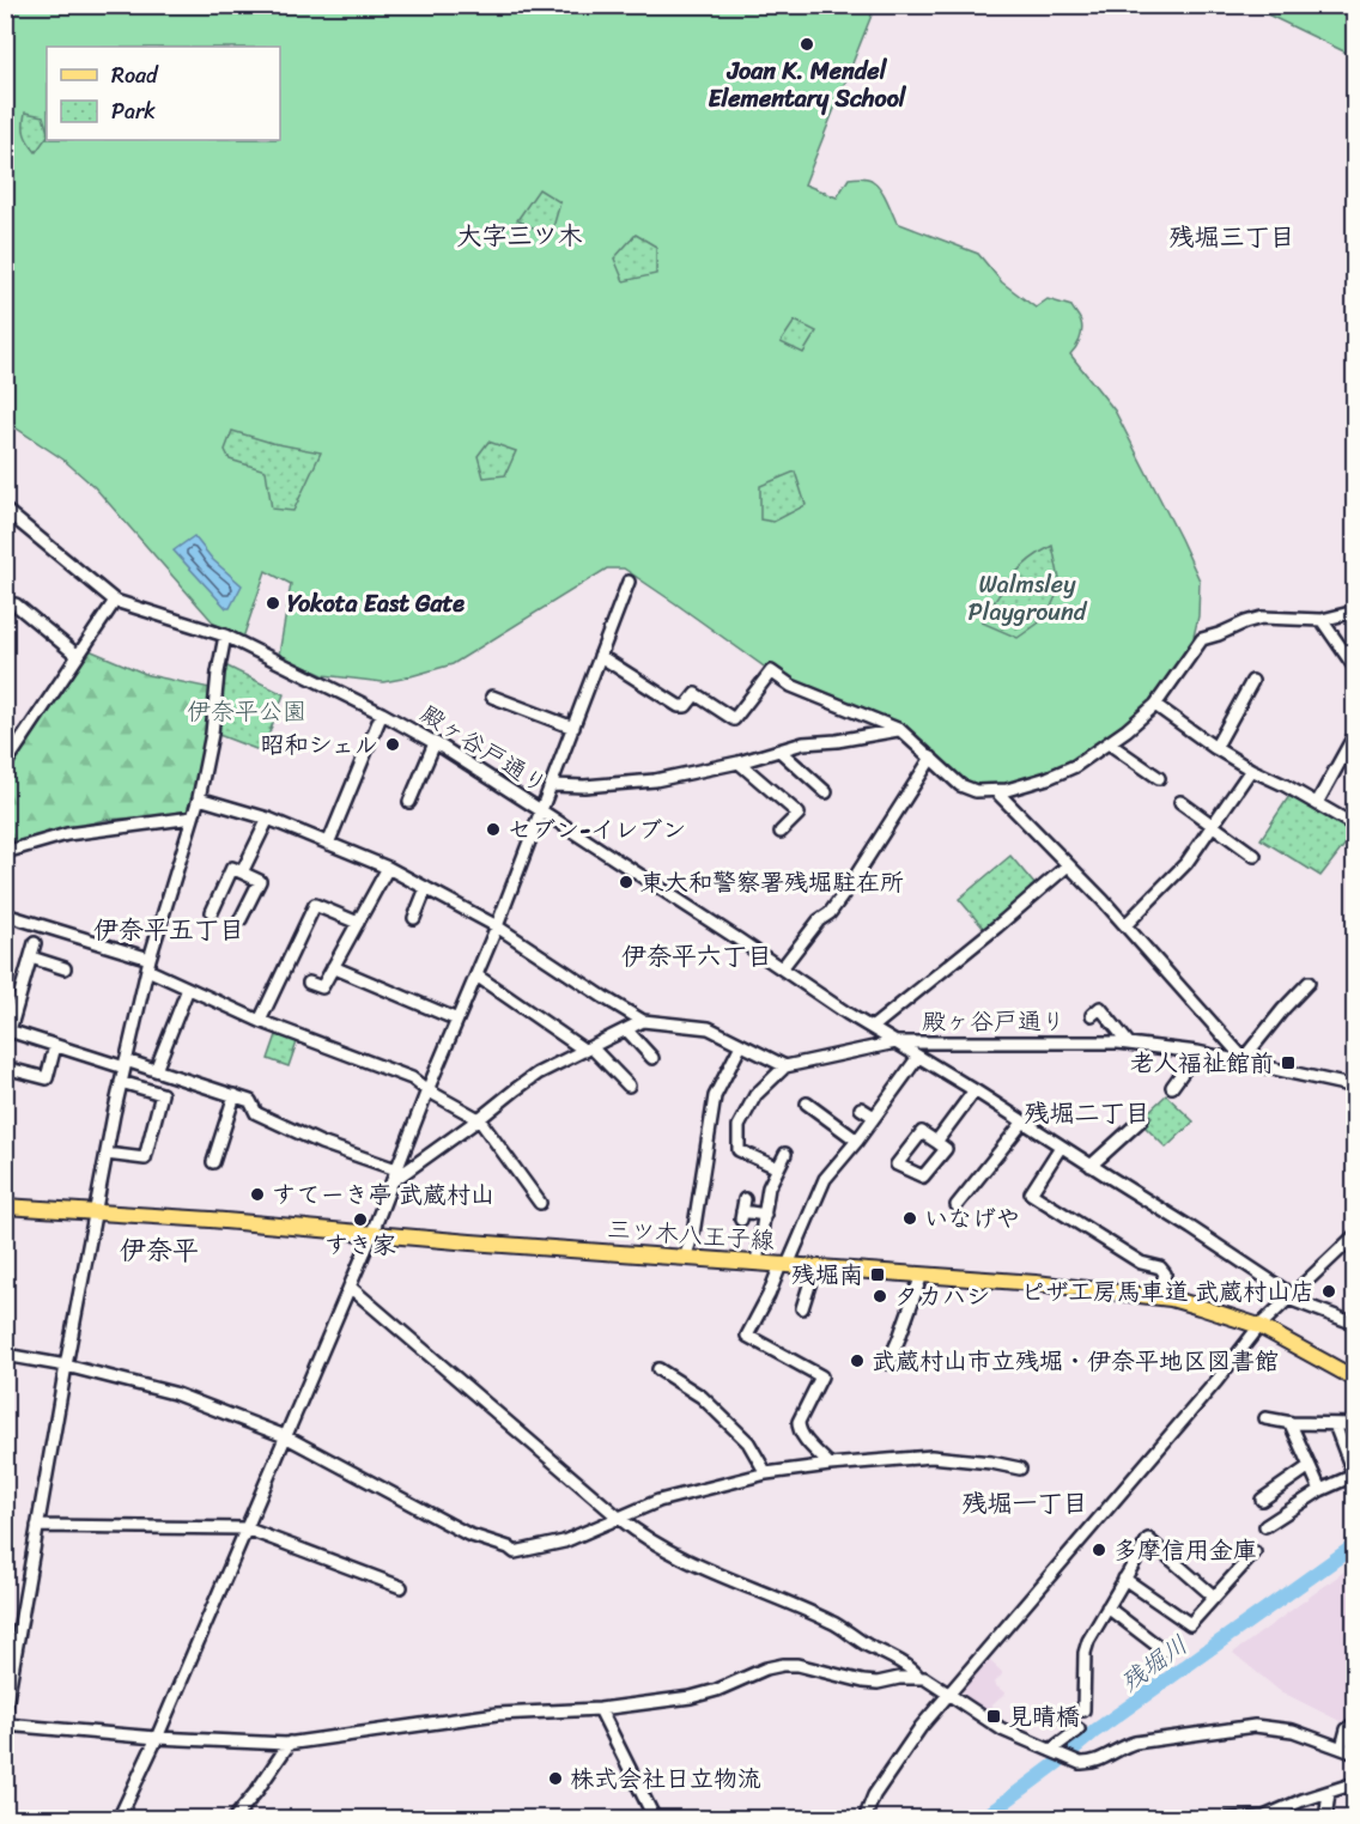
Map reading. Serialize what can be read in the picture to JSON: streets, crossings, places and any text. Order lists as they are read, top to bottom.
{
  "streets": {
    "main road": ["三ツ木八王子線"],
    "street": ["殿ヶ谷戸通り"]
  },
  "districts": [
    "大字三ツ木",
    "残堀三丁目",
    "伊奈平五丁目",
    "伊奈平六丁目",
    "残堀二丁目",
    "伊奈平",
    "残堀一丁目"
  ],
  "water": ["残堀川"],
  "parks": ["Walmsley Playground", "伊奈平公園"],
  "places": {
    "other": [
      "Joan K. Mendel Elementary School",
      "Yokota East Gate",
      "昭和シェル",
      "セブン-イレブン",
      "東大和警察署残堀駐在所",
      "すてーき亭 武蔵村山",
      "いなげや",
      "すき家",
      "ピザ工房馬車道 武蔵村山店",
      "タカハシ",
      "武蔵村山市立残堀・伊奈平地区図書館",
      "多摩信用金庫",
      "株式会社日立物流"
    ],
    "transit": ["老人福祉館前", "残堀南", "見晴橋"]
  },
  "legend": ["Road", "Park"]
}
